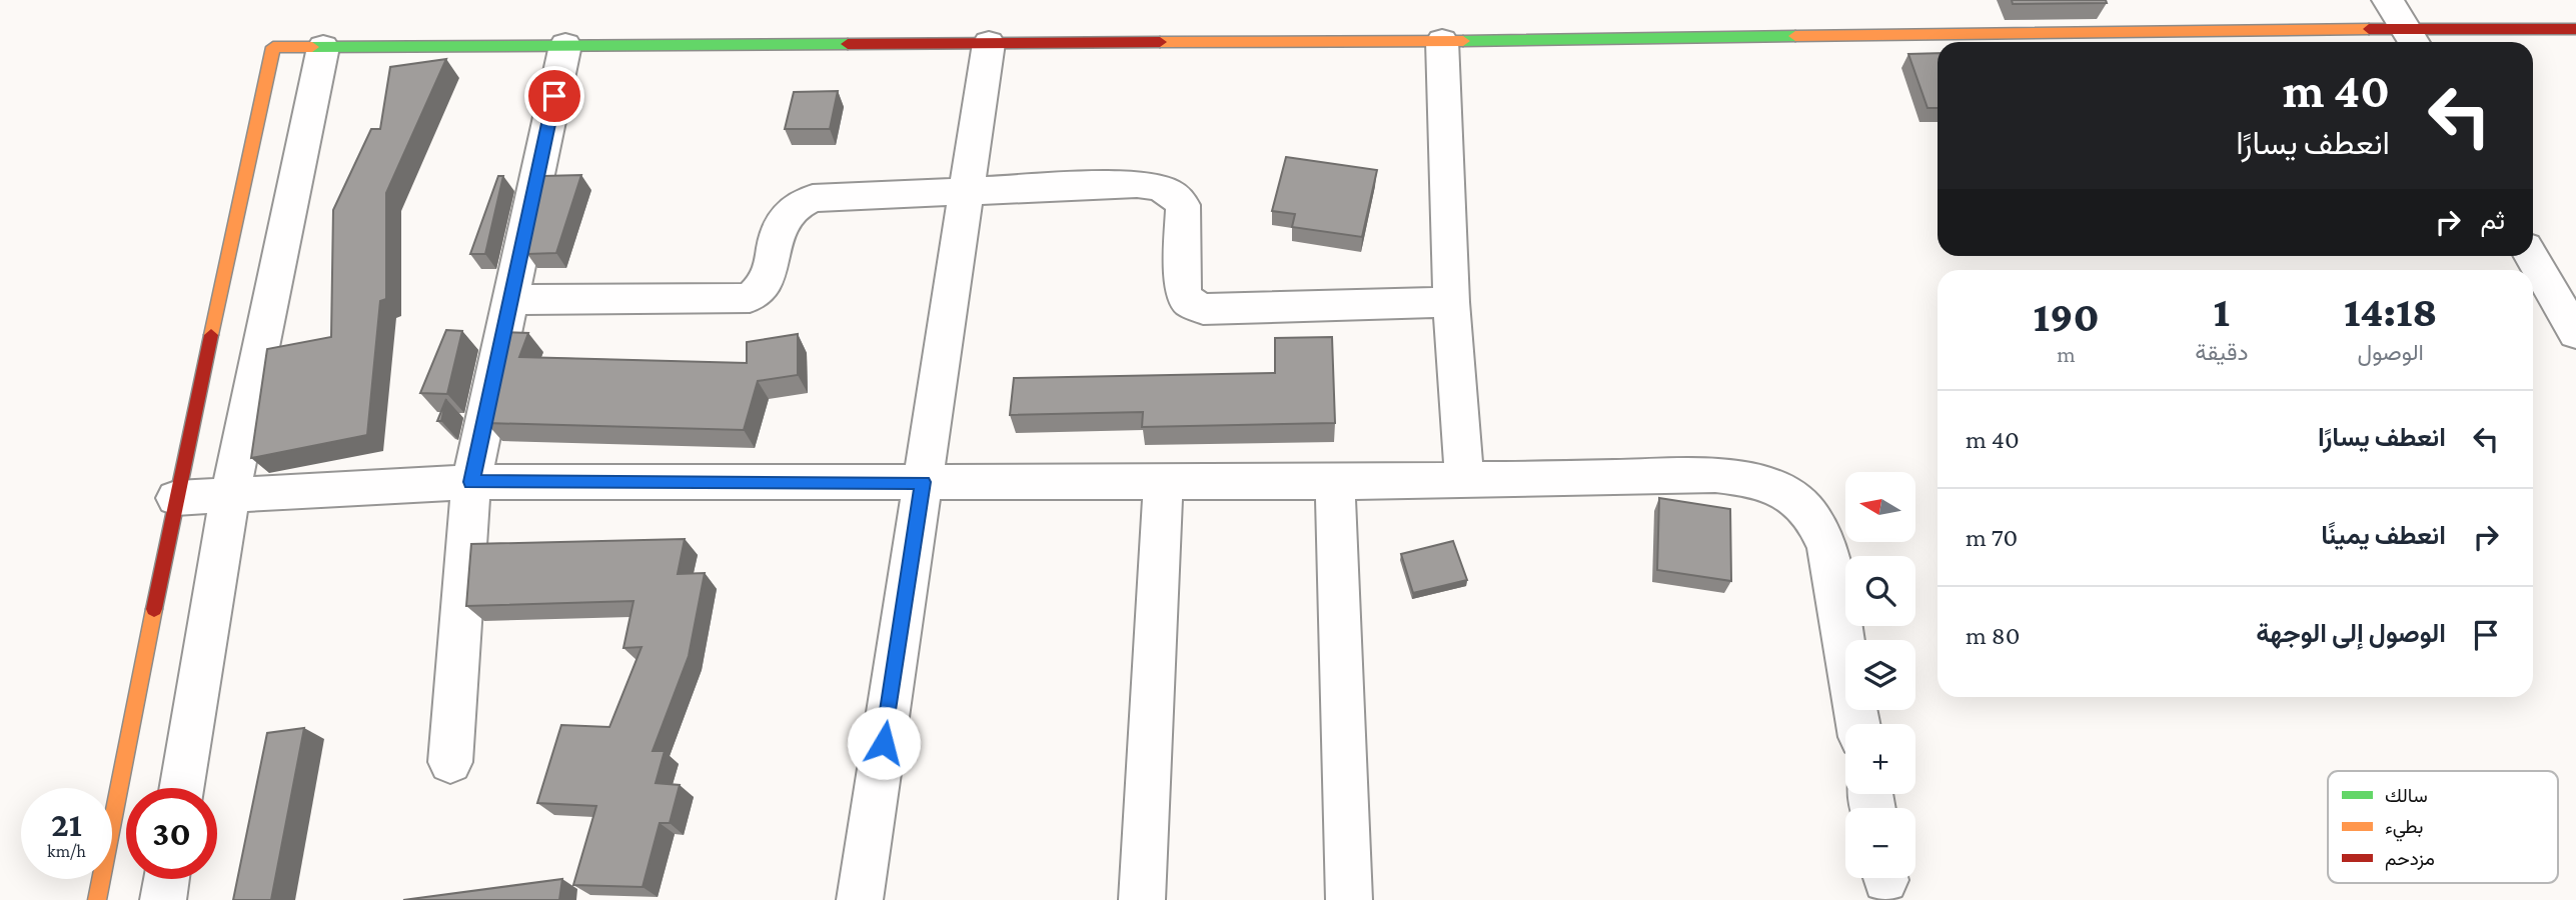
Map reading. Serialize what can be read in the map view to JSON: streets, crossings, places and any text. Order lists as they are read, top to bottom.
{
  "legend": ["سالك", "بطيء", "مزدحم"],
  "north": "left",
  "page": {
    "turn": ["40 m", "انعطف يسارًا"],
    "then": "ثم",
    "eta": [
      "14:18",
      "الوصول",
      "1",
      "دقيقة",
      "190",
      "m"
    ],
    "list": [
      {
        "name": "انعطف يسارًا",
        "value": "40 m"
      },
      {
        "name": "انعطف يمينًا",
        "value": "70 m"
      },
      {
        "name": "الوصول إلى الوجهة",
        "value": "80 m"
      }
    ],
    "map_buttons": ["+", "−"],
    "speed": "21 km/h",
    "limit": "30"
  }
}
